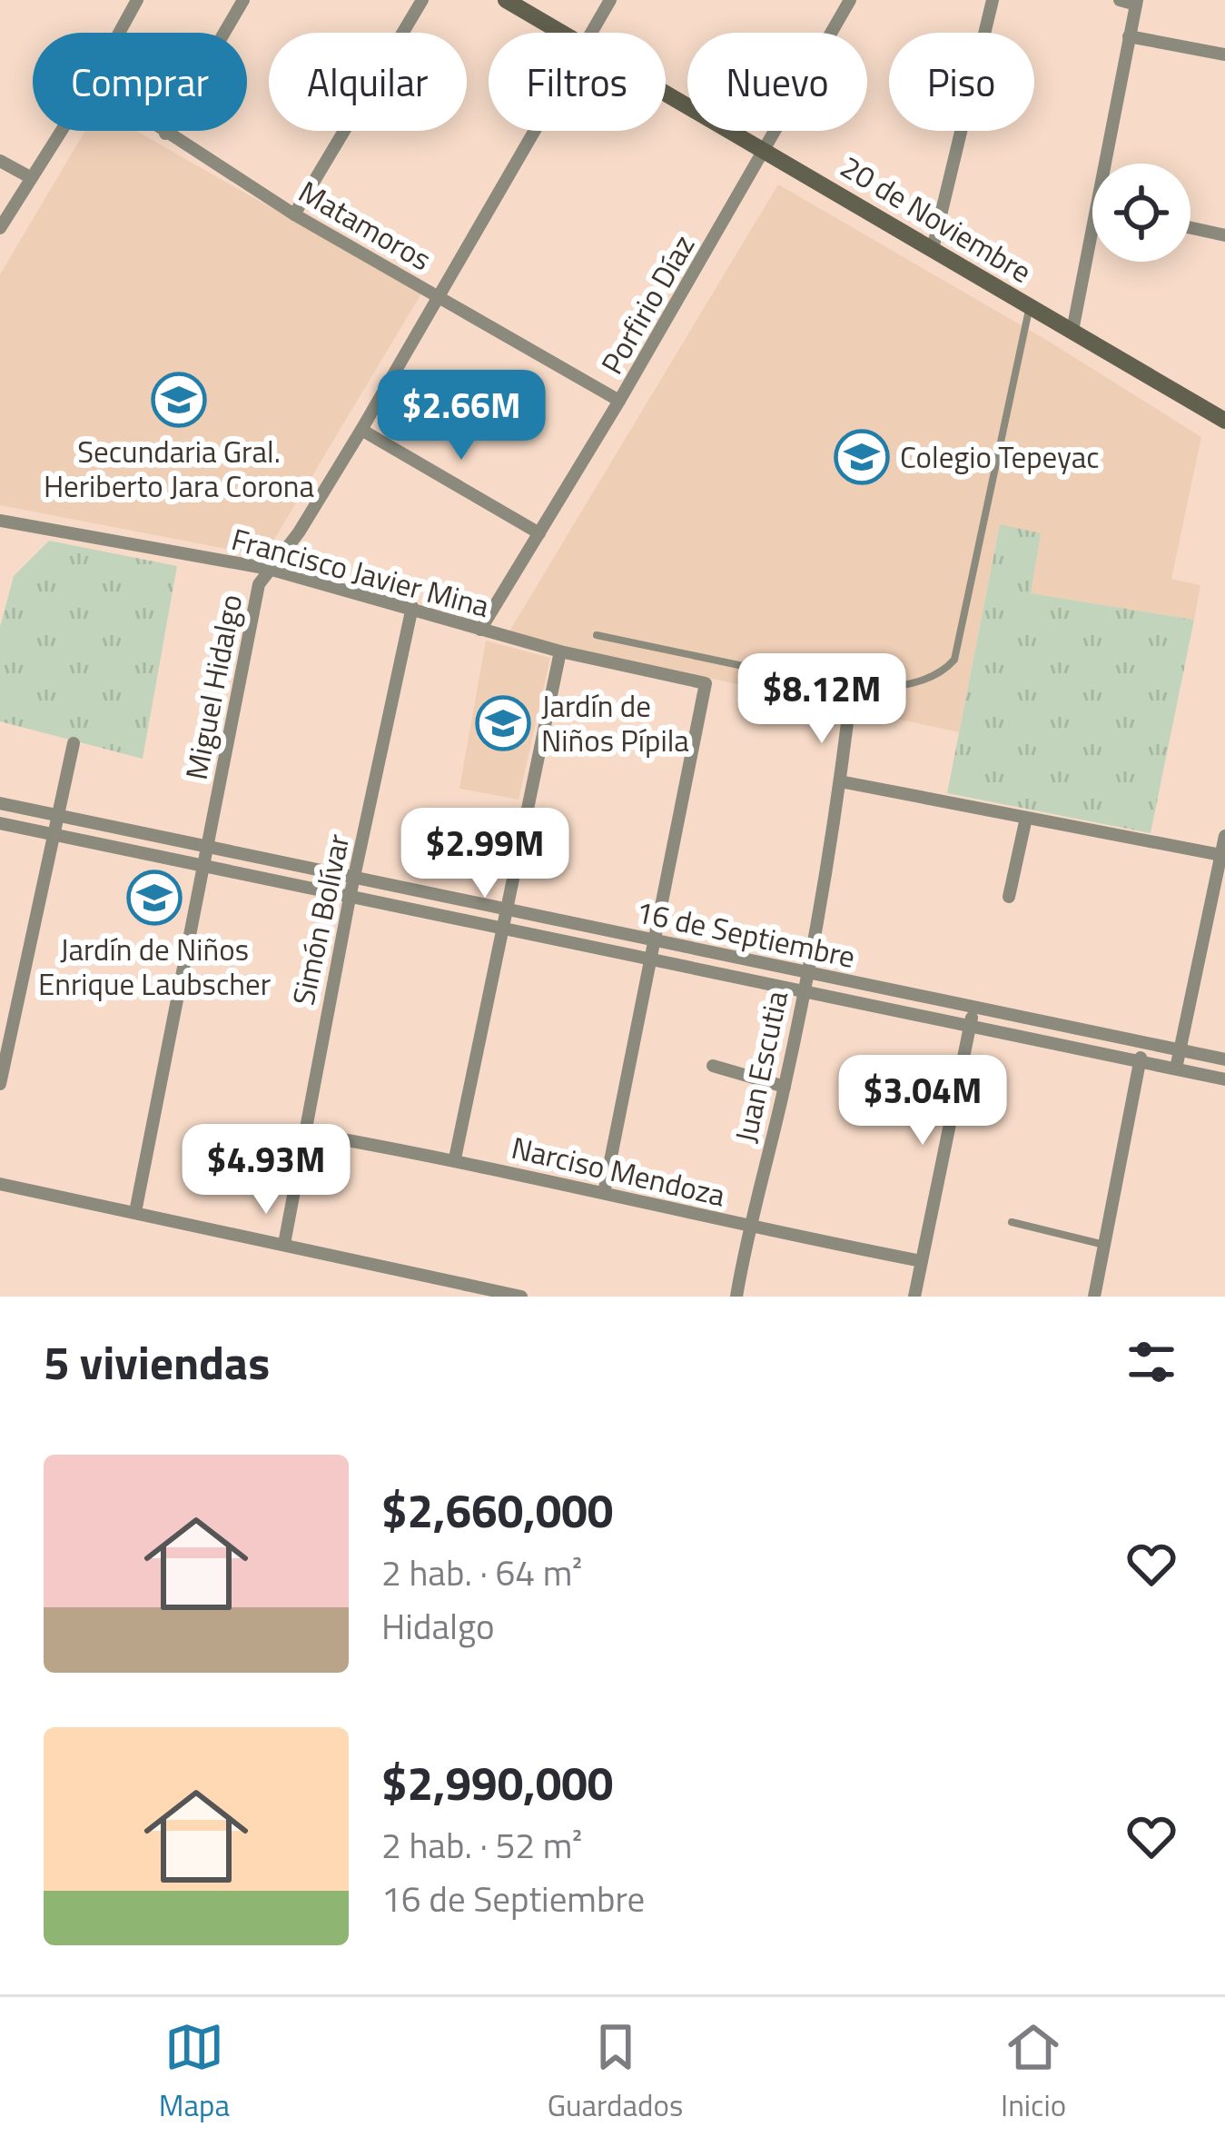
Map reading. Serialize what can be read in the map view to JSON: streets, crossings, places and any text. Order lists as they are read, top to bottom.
{
  "streets": {
    "main road": ["20 de Noviembre"],
    "street": [
      "Matamoros",
      "Porfirio Díaz",
      "Francisco Javier Mina",
      "Miguel Hidalgo",
      "Simón Bolívar",
      "16 de Septiembre",
      "Juan Escutia",
      "Narciso Mendoza"
    ]
  },
  "crossings": [
    ["20 de Noviembre", "Porfirio Díaz"],
    ["Matamoros", "Porfirio Díaz"],
    ["Matamoros", "Miguel Hidalgo"],
    ["Porfirio Díaz", "Francisco Javier Mina"],
    ["Francisco Javier Mina", "Miguel Hidalgo"],
    ["Francisco Javier Mina", "Simón Bolívar"],
    ["Francisco Javier Mina", "16 de Septiembre"],
    ["Miguel Hidalgo", "16 de Septiembre"],
    ["Simón Bolívar", "16 de Septiembre"],
    ["Simón Bolívar", "Narciso Mendoza"],
    ["16 de Septiembre", "Juan Escutia"],
    ["Juan Escutia", "Narciso Mendoza"]
  ],
  "places": {
    "school or university": [
      "Secundaria Gral. Heriberto Jara Corona",
      "Colegio Tepeyac",
      "Jardín de Niños Pípila",
      "Jardín de Niños Enrique Laubscher"
    ]
  },
  "page": {
    "chip": [
      "Comprar",
      "Alquilar",
      "Filtros",
      "Nuevo",
      "Piso"
    ],
    "price": [
      "$2.66M",
      "$8.12M",
      "$2.99M",
      "$3.04M",
      "$4.93M"
    ],
    "heading": "5 viviendas",
    "list": [
      {
        "name": "$2,660,000",
        "note": "2 hab. · 64 m² · Hidalgo"
      },
      {
        "name": "$2,990,000",
        "note": "2 hab. · 52 m² · 16 de Septiembre"
      }
    ],
    "tabs": ["Mapa", "Guardados", "Inicio"]
  }
}
